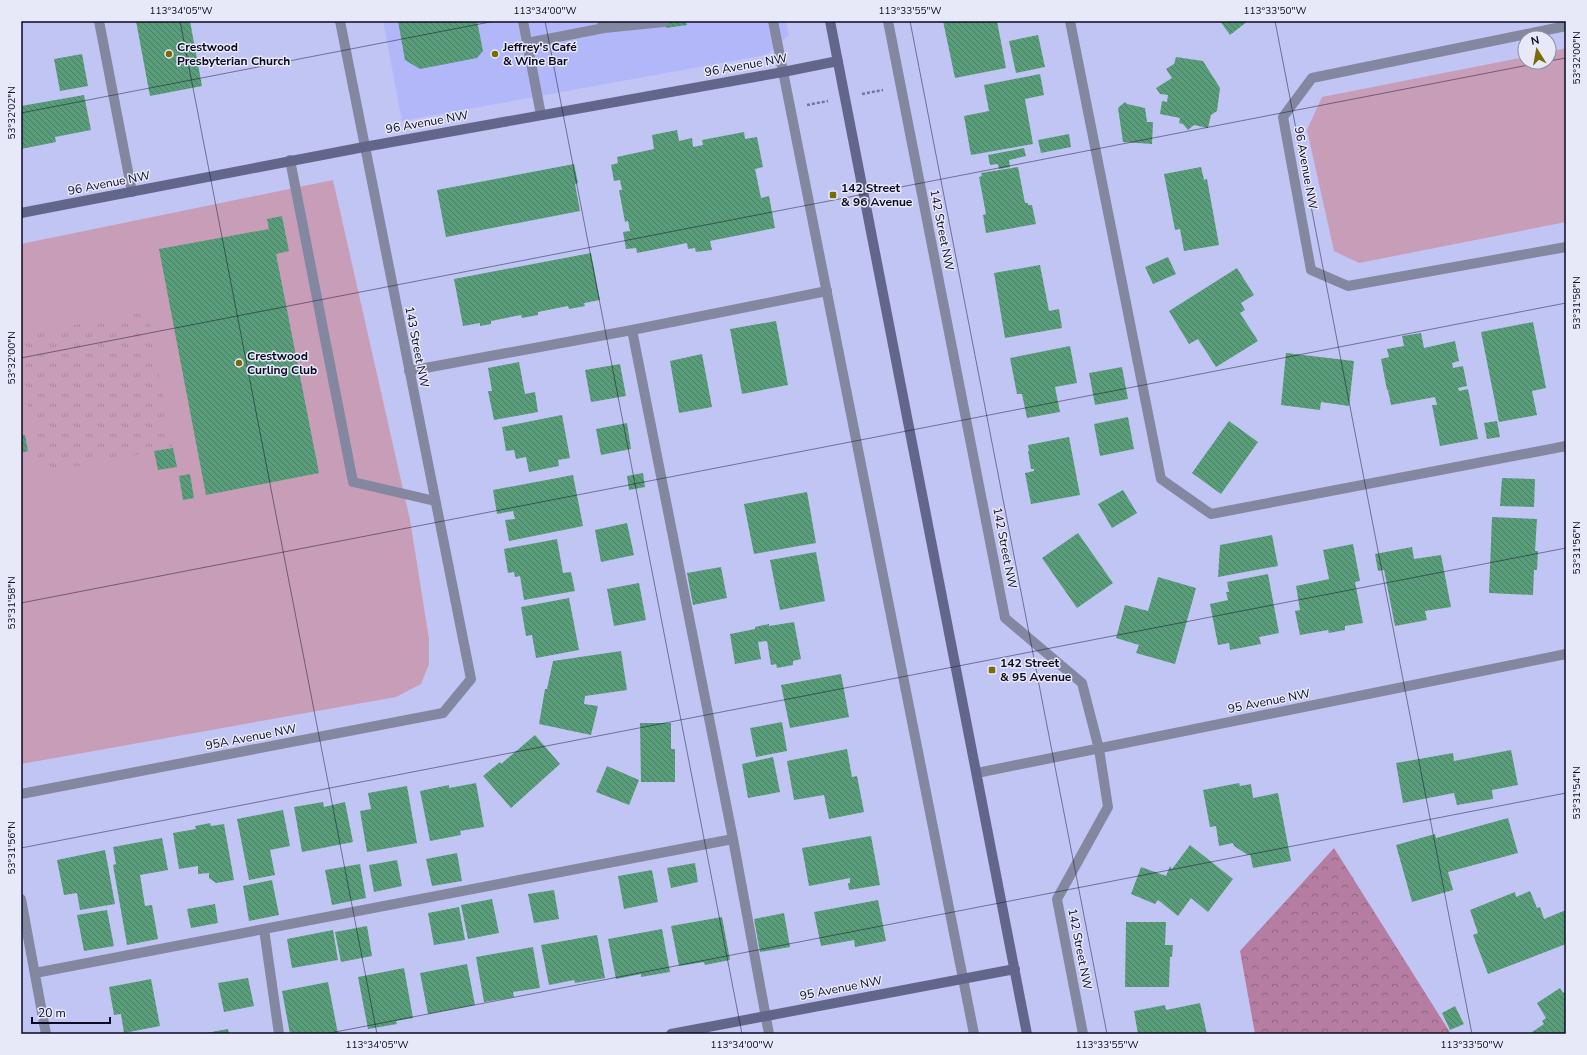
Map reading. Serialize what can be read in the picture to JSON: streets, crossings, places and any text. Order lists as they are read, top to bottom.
{
  "streets": {
    "street": [
      "96 Avenue NW",
      "142 Street NW",
      "143 Street NW",
      "95 Avenue NW",
      "95A Avenue NW"
    ]
  },
  "crossings": [
    ["96 Avenue NW", "143 Street NW"],
    ["142 Street NW", "95 Avenue NW"],
    ["143 Street NW", "95A Avenue NW"]
  ],
  "places": {
    "other": ["Crestwood Presbyterian Church", "Jeffrey's Café & Wine Bar", "Crestwood Curling Club"],
    "transit": ["142 Street & 96 Avenue", "142 Street & 95 Avenue"]
  },
  "scale_bar": "20 m",
  "north": "top",
  "coordinates": [
    "113°34'05\"W",
    "113°34'00\"W",
    "113°33'55\"W",
    "113°33'50\"W",
    "53°32'00\"N",
    "53°32'02\"N",
    "53°31'58\"N",
    "53°31'56\"N",
    "53°31'54\"N"
  ]
}
